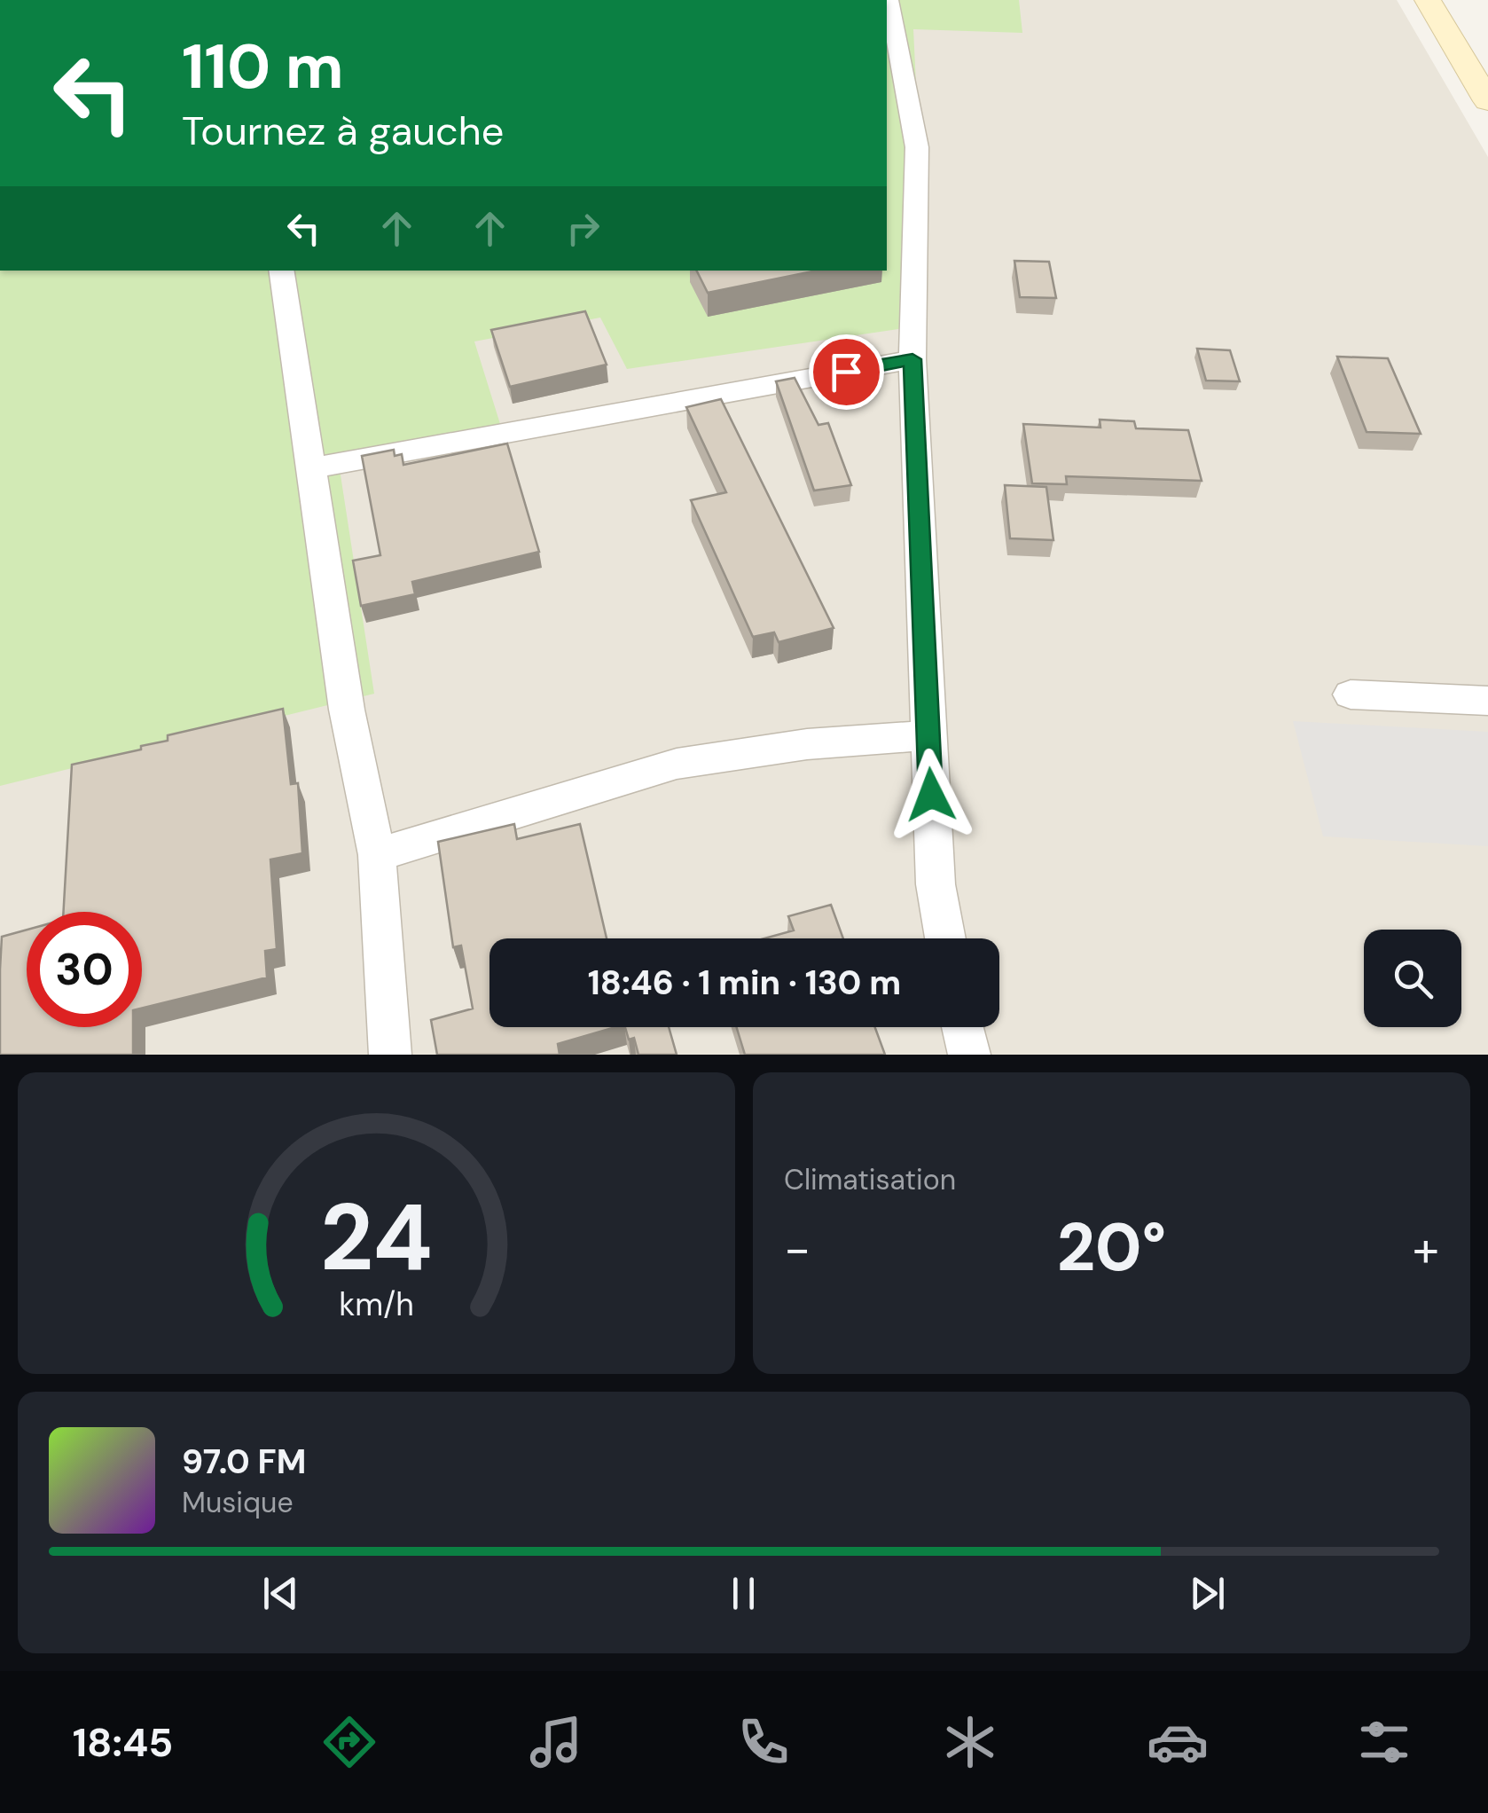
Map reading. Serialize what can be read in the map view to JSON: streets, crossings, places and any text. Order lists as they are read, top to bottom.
{
  "page": {
    "turn": ["110 m", "Tournez à gauche"],
    "limit": "30",
    "trip": "18:46 · 1 min · 130 m",
    "tile": "Climatisation",
    "heat": ["−", "20°", "+"],
    "song": ["97.0 FM", "Musique"],
    "tabs": "18:45",
    "gauge": ["24", "km/h"]
  }
}
